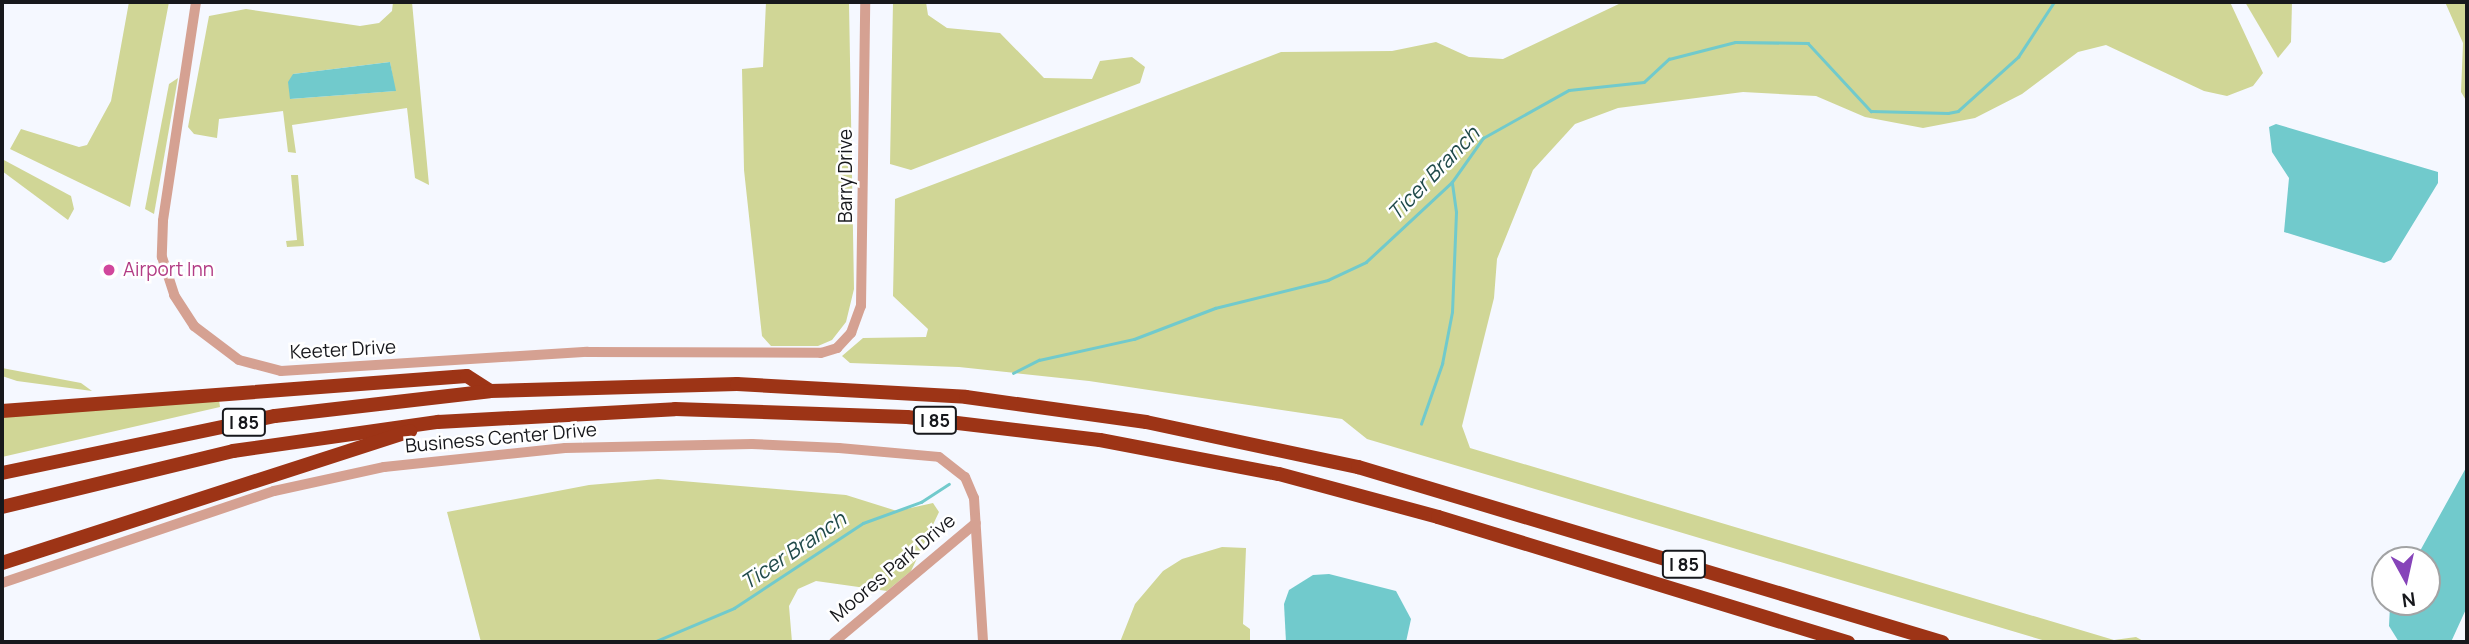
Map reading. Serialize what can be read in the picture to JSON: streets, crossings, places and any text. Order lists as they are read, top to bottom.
{
  "streets": {
    "highway": ["I 85"],
    "street": [
      "Barry Drive",
      "Keeter Drive",
      "Business Center Drive",
      "Moores Park Drive"
    ]
  },
  "crossings": [
    ["Barry Drive", "Keeter Drive"],
    ["Business Center Drive", "Moores Park Drive"]
  ],
  "water": ["Ticer Branch"],
  "places": ["Airport Inn"],
  "north": "bottom"
}
